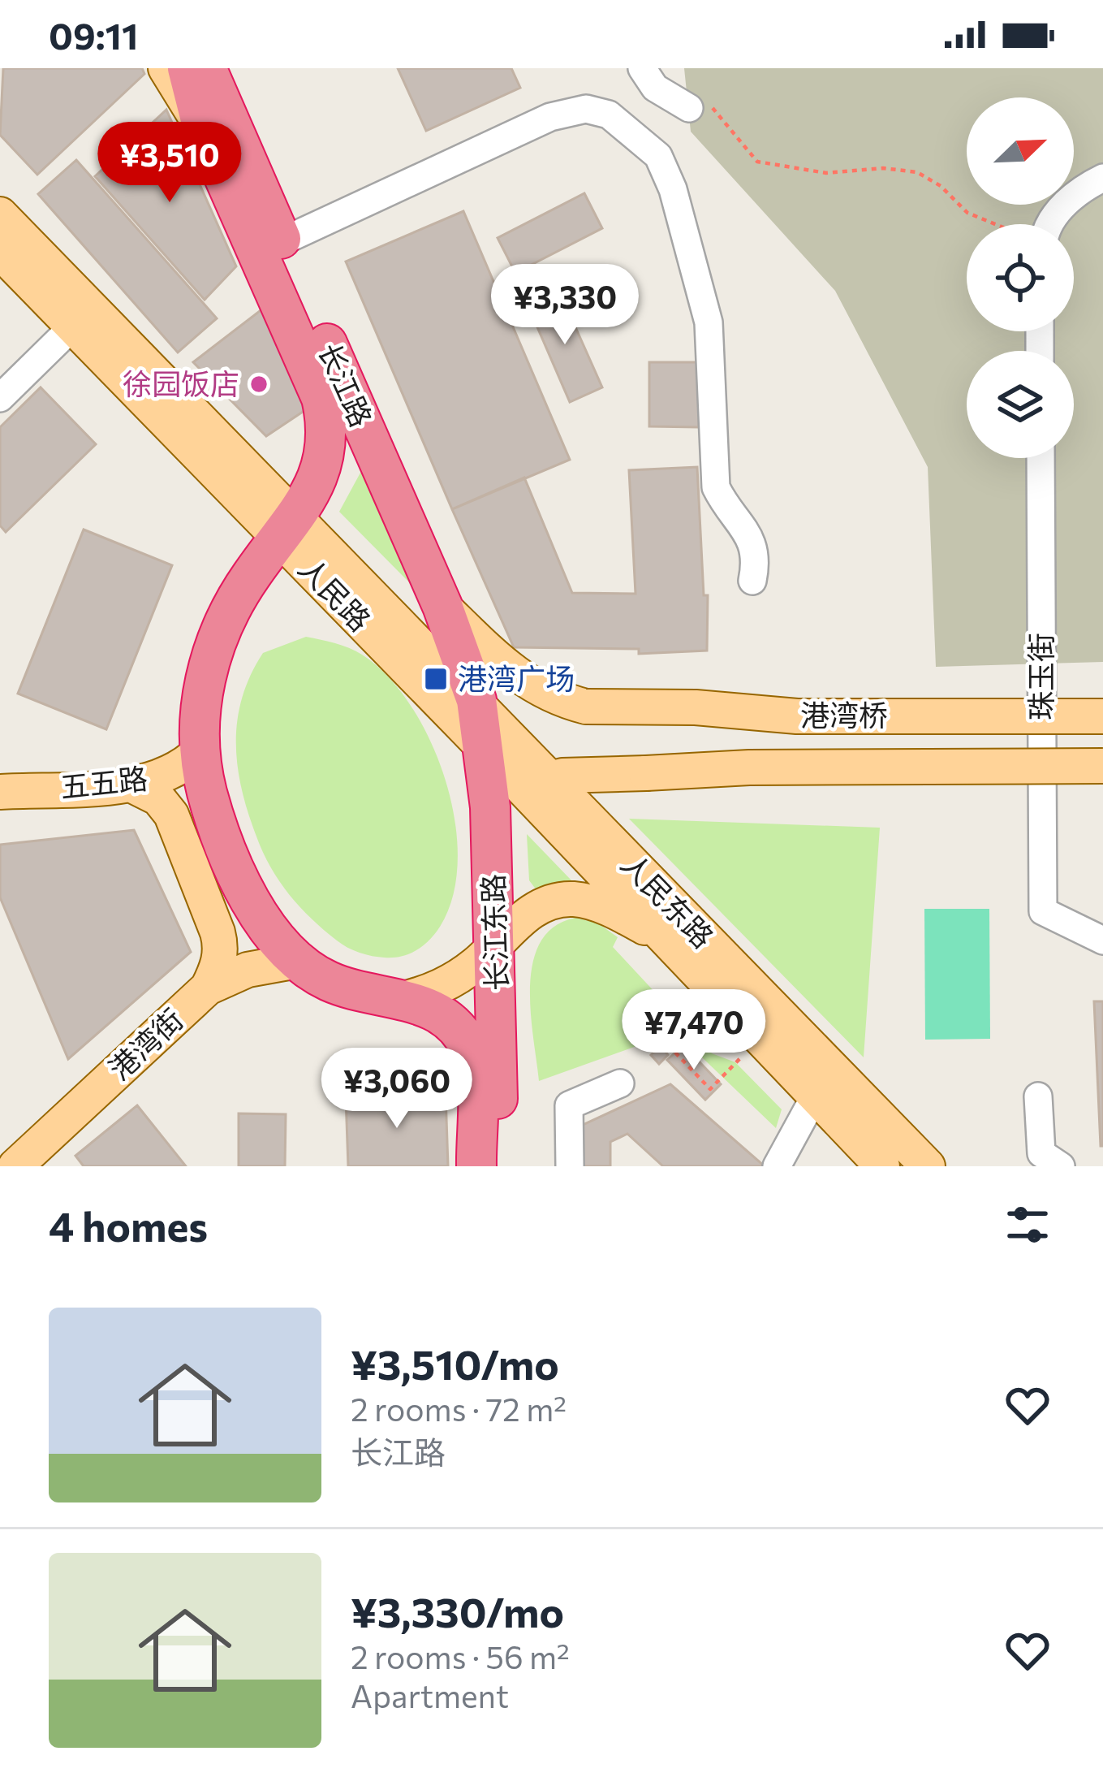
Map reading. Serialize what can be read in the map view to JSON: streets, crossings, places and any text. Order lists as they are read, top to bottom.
{
  "streets": {
    "highway": ["长江路", "长江东路"],
    "main road": [
      "人民路",
      "港湾桥",
      "五五路",
      "人民东路",
      "港湾街"
    ],
    "street": ["珠玉街"]
  },
  "crossings": [
    ["长江路", "人民路"],
    ["长江路", "港湾桥"],
    ["长江路", "长江东路"],
    ["人民路", "港湾桥"],
    ["人民路", "人民东路"],
    ["人民路", "长江东路"],
    ["五五路", "长江东路"],
    ["长江东路", "港湾街"]
  ],
  "places": {
    "other": ["徐园饭店"],
    "transit": ["港湾广场"]
  },
  "north": "top right",
  "page": {
    "status": "09:11",
    "price": [
      "¥3,510",
      "¥3,330",
      "¥7,470",
      "¥3,060"
    ],
    "heading": "4 homes",
    "list": [
      {
        "name": "¥3,510/mo",
        "note": "2 rooms · 72 m² · 长江路"
      },
      {
        "name": "¥3,330/mo",
        "note": "2 rooms · 56 m² · Apartment"
      }
    ]
  }
}
